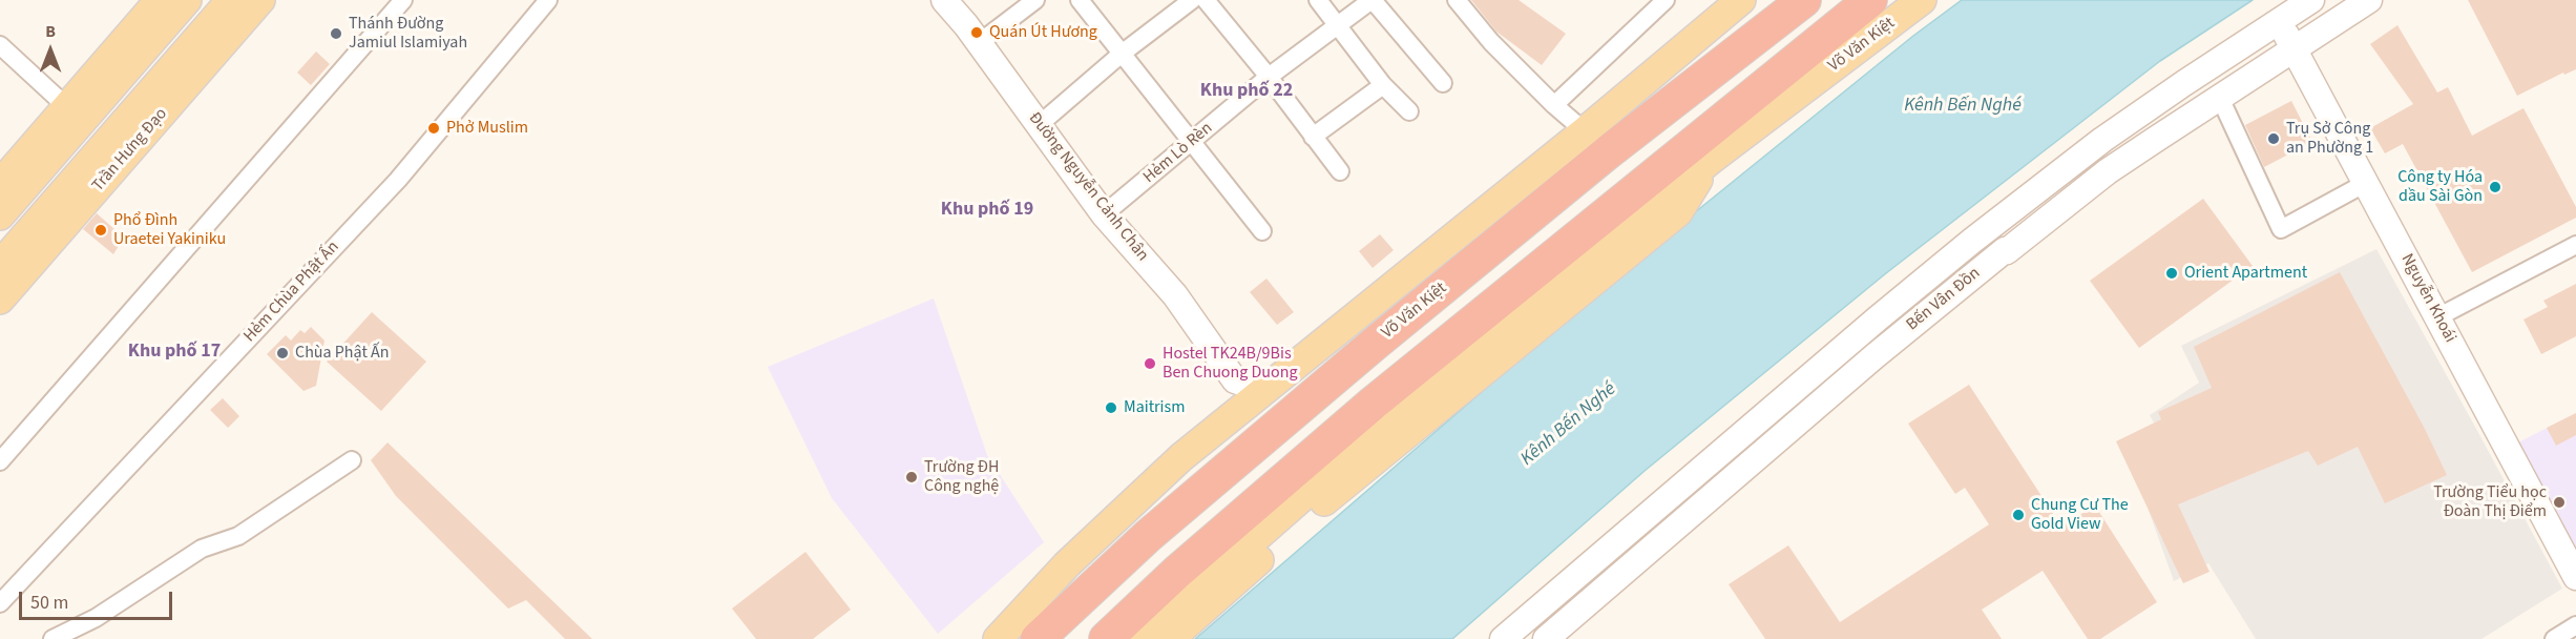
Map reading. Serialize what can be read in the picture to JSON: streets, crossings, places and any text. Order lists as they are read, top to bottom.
{
  "streets": {
    "highway": ["Võ Văn Kiệt"],
    "main road": [
      "Trần Hưng Đạo",
      "Đường Nguyễn Cảnh Chân",
      "Nguyễn Khoái",
      "Bến Vân Đồn"
    ],
    "street": ["Hẻm Lò Rèn", "Hẻm Chùa Phật Ấn"]
  },
  "crossings": [
    ["Hẻm Lò Rèn", "Đường Nguyễn Cảnh Chân"],
    ["Nguyễn Khoái", "Bến Vân Đồn"]
  ],
  "districts": ["Khu phố 22", "Khu phố 19", "Khu phố 17"],
  "water": ["Kênh Bến Nghé"],
  "places": [
    "Quán Út Hương",
    "Thánh Đường Jamiul Islamiyah",
    "Phở Muslim",
    "Trụ Sở Công an Phường 1",
    "Công ty Hóa dầu Sài Gòn",
    "Phổ Đình Uraetei Yakiniku",
    "Orient Apartment",
    "Chùa Phật Ấn",
    "Hostel TK24B/9Bis Ben Chuong Duong",
    "Maitrism",
    "Trường ĐH Công nghệ",
    "Trường Tiểu học Đoàn Thị Điểm",
    "Chung Cư The Gold View"
  ],
  "scale_bar": "50 m",
  "north": "top"
}
